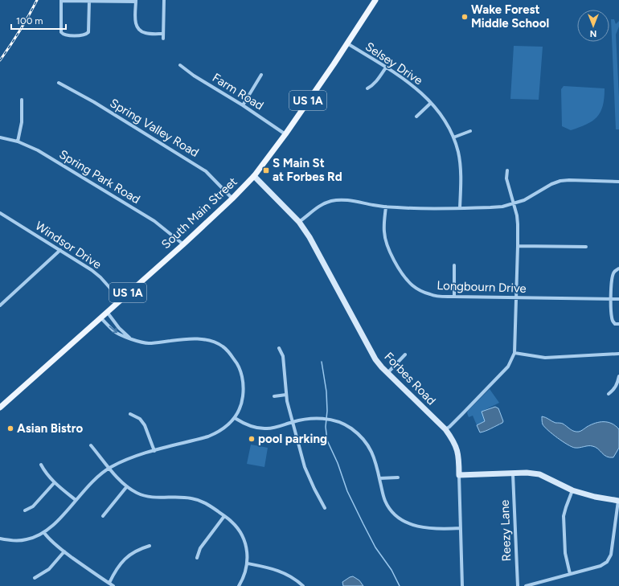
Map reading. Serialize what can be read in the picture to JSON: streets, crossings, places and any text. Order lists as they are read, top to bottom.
{
  "streets": {
    "main road": ["US 1A", "South Main Street"],
    "street": [
      "Selsey Drive",
      "Farm Road",
      "Spring Valley Road",
      "Spring Park Road",
      "Windsor Drive",
      "Longbourn Drive",
      "Forbes Road",
      "Reezy Lane"
    ]
  },
  "crossings": [
    ["Selsey Drive", "South Main Street"],
    ["Farm Road", "South Main Street"],
    ["Spring Valley Road", "South Main Street"],
    ["Spring Park Road", "South Main Street"],
    ["South Main Street", "Windsor Drive"],
    ["South Main Street", "Forbes Road"]
  ],
  "places": {
    "other": ["Wake Forest Middle School", "Asian Bistro", "pool parking"],
    "transit": ["S Main St at Forbes Rd"]
  },
  "scale_bar": "100 m",
  "north": "bottom"
}
